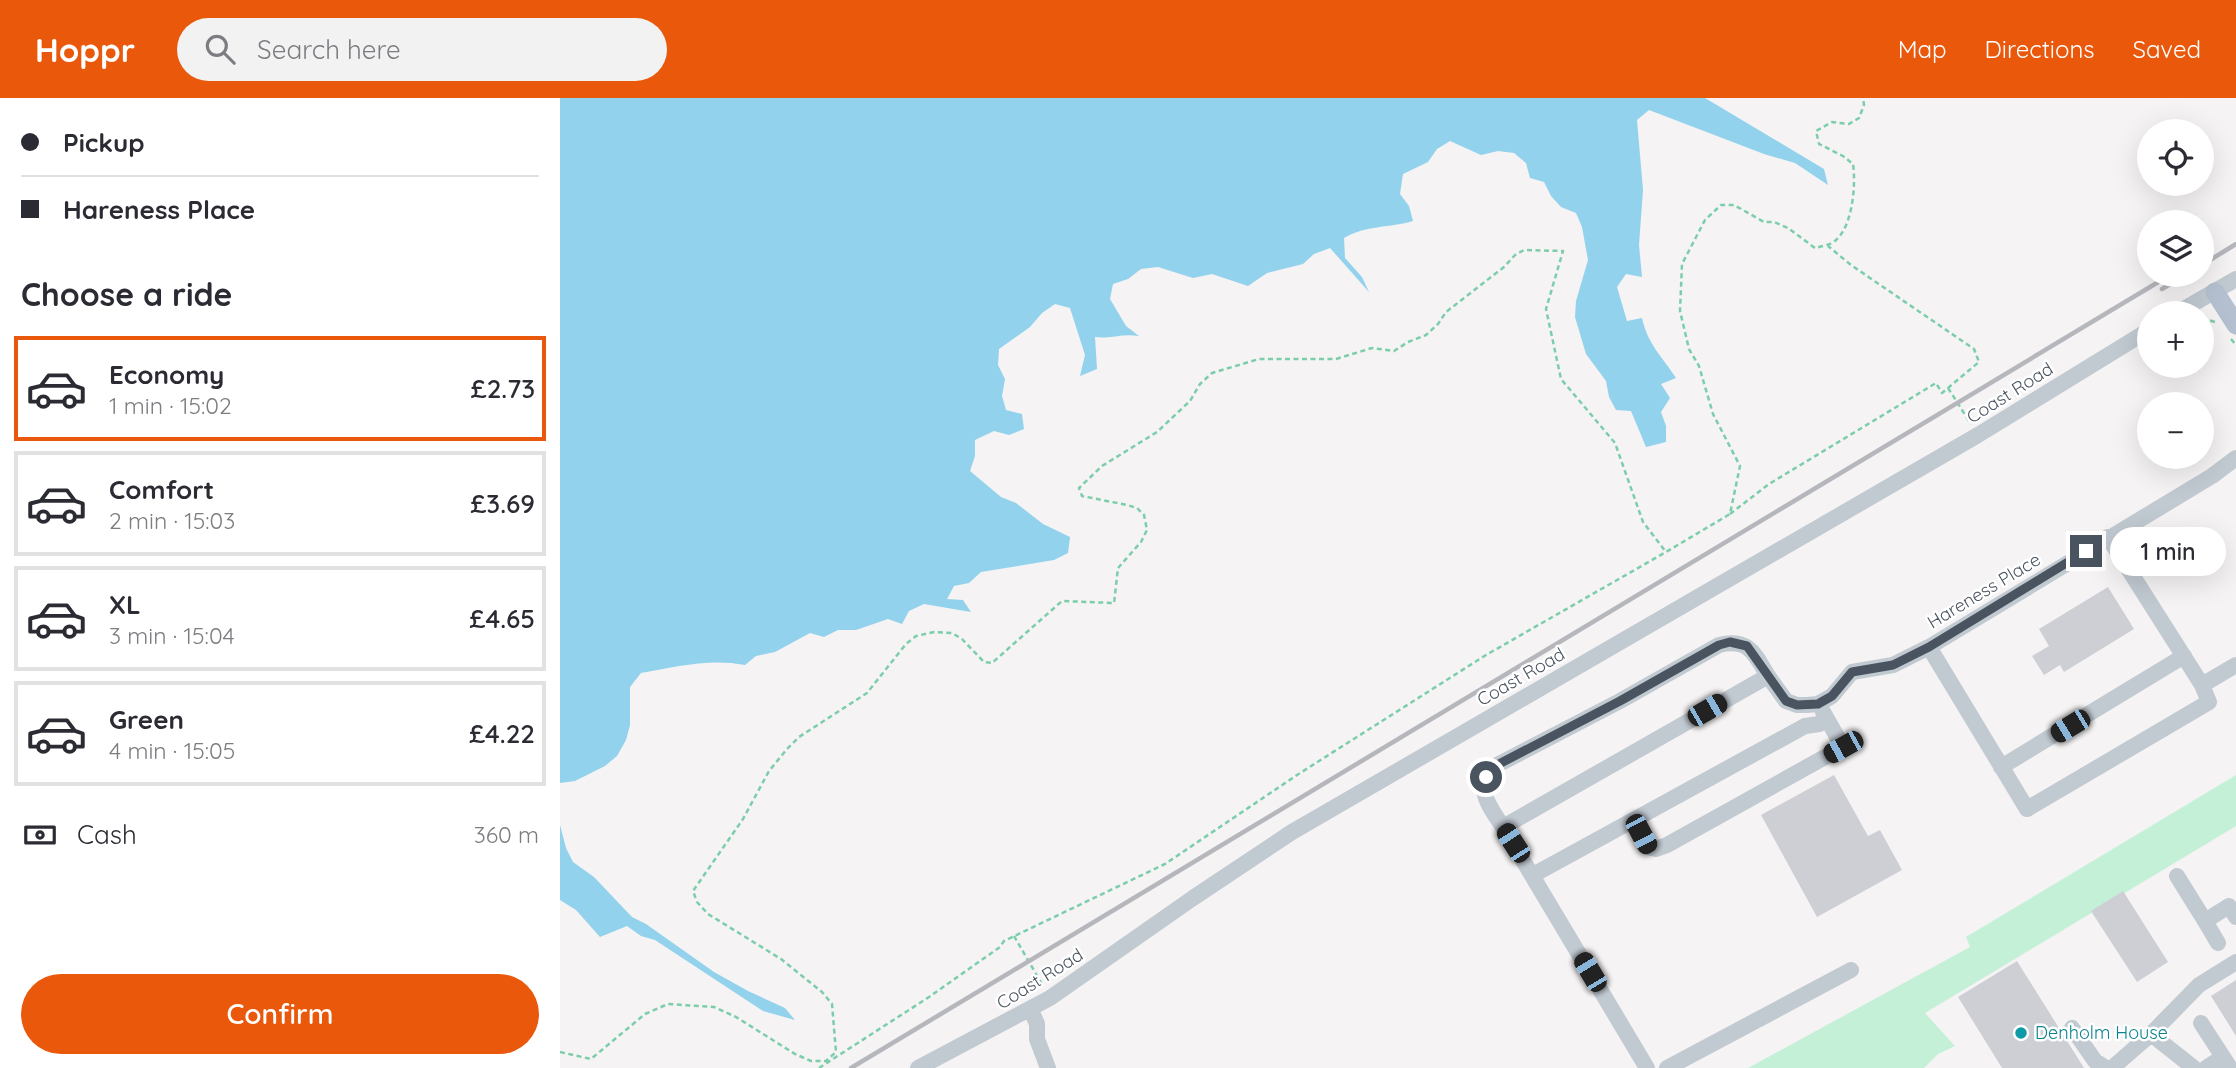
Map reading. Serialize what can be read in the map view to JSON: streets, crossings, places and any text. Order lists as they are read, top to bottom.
{
  "streets": {
    "street": ["Coast Road", "Hareness Place"]
  },
  "places": ["Denholm House"],
  "page": {
    "header": "Hoppr",
    "search": "Search here",
    "nav": ["Map", "Directions", "Saved"],
    "banner": ["Pickup", "Hareness Place"],
    "map_buttons": ["+", "−"],
    "heading": "Choose a ride",
    "list": [
      {
        "name": "Economy",
        "note": "1 min · 15:02",
        "value": "£2.73"
      },
      {
        "name": "Comfort",
        "note": "2 min · 15:03",
        "value": "£3.69"
      },
      {
        "name": "XL",
        "note": "3 min · 15:04",
        "value": "£4.65"
      },
      {
        "name": "Green",
        "note": "4 min · 15:05",
        "value": "£4.22"
      }
    ],
    "bubble": "1 min",
    "pay": ["Cash", "360 m"],
    "buttons": "Confirm"
  }
}
